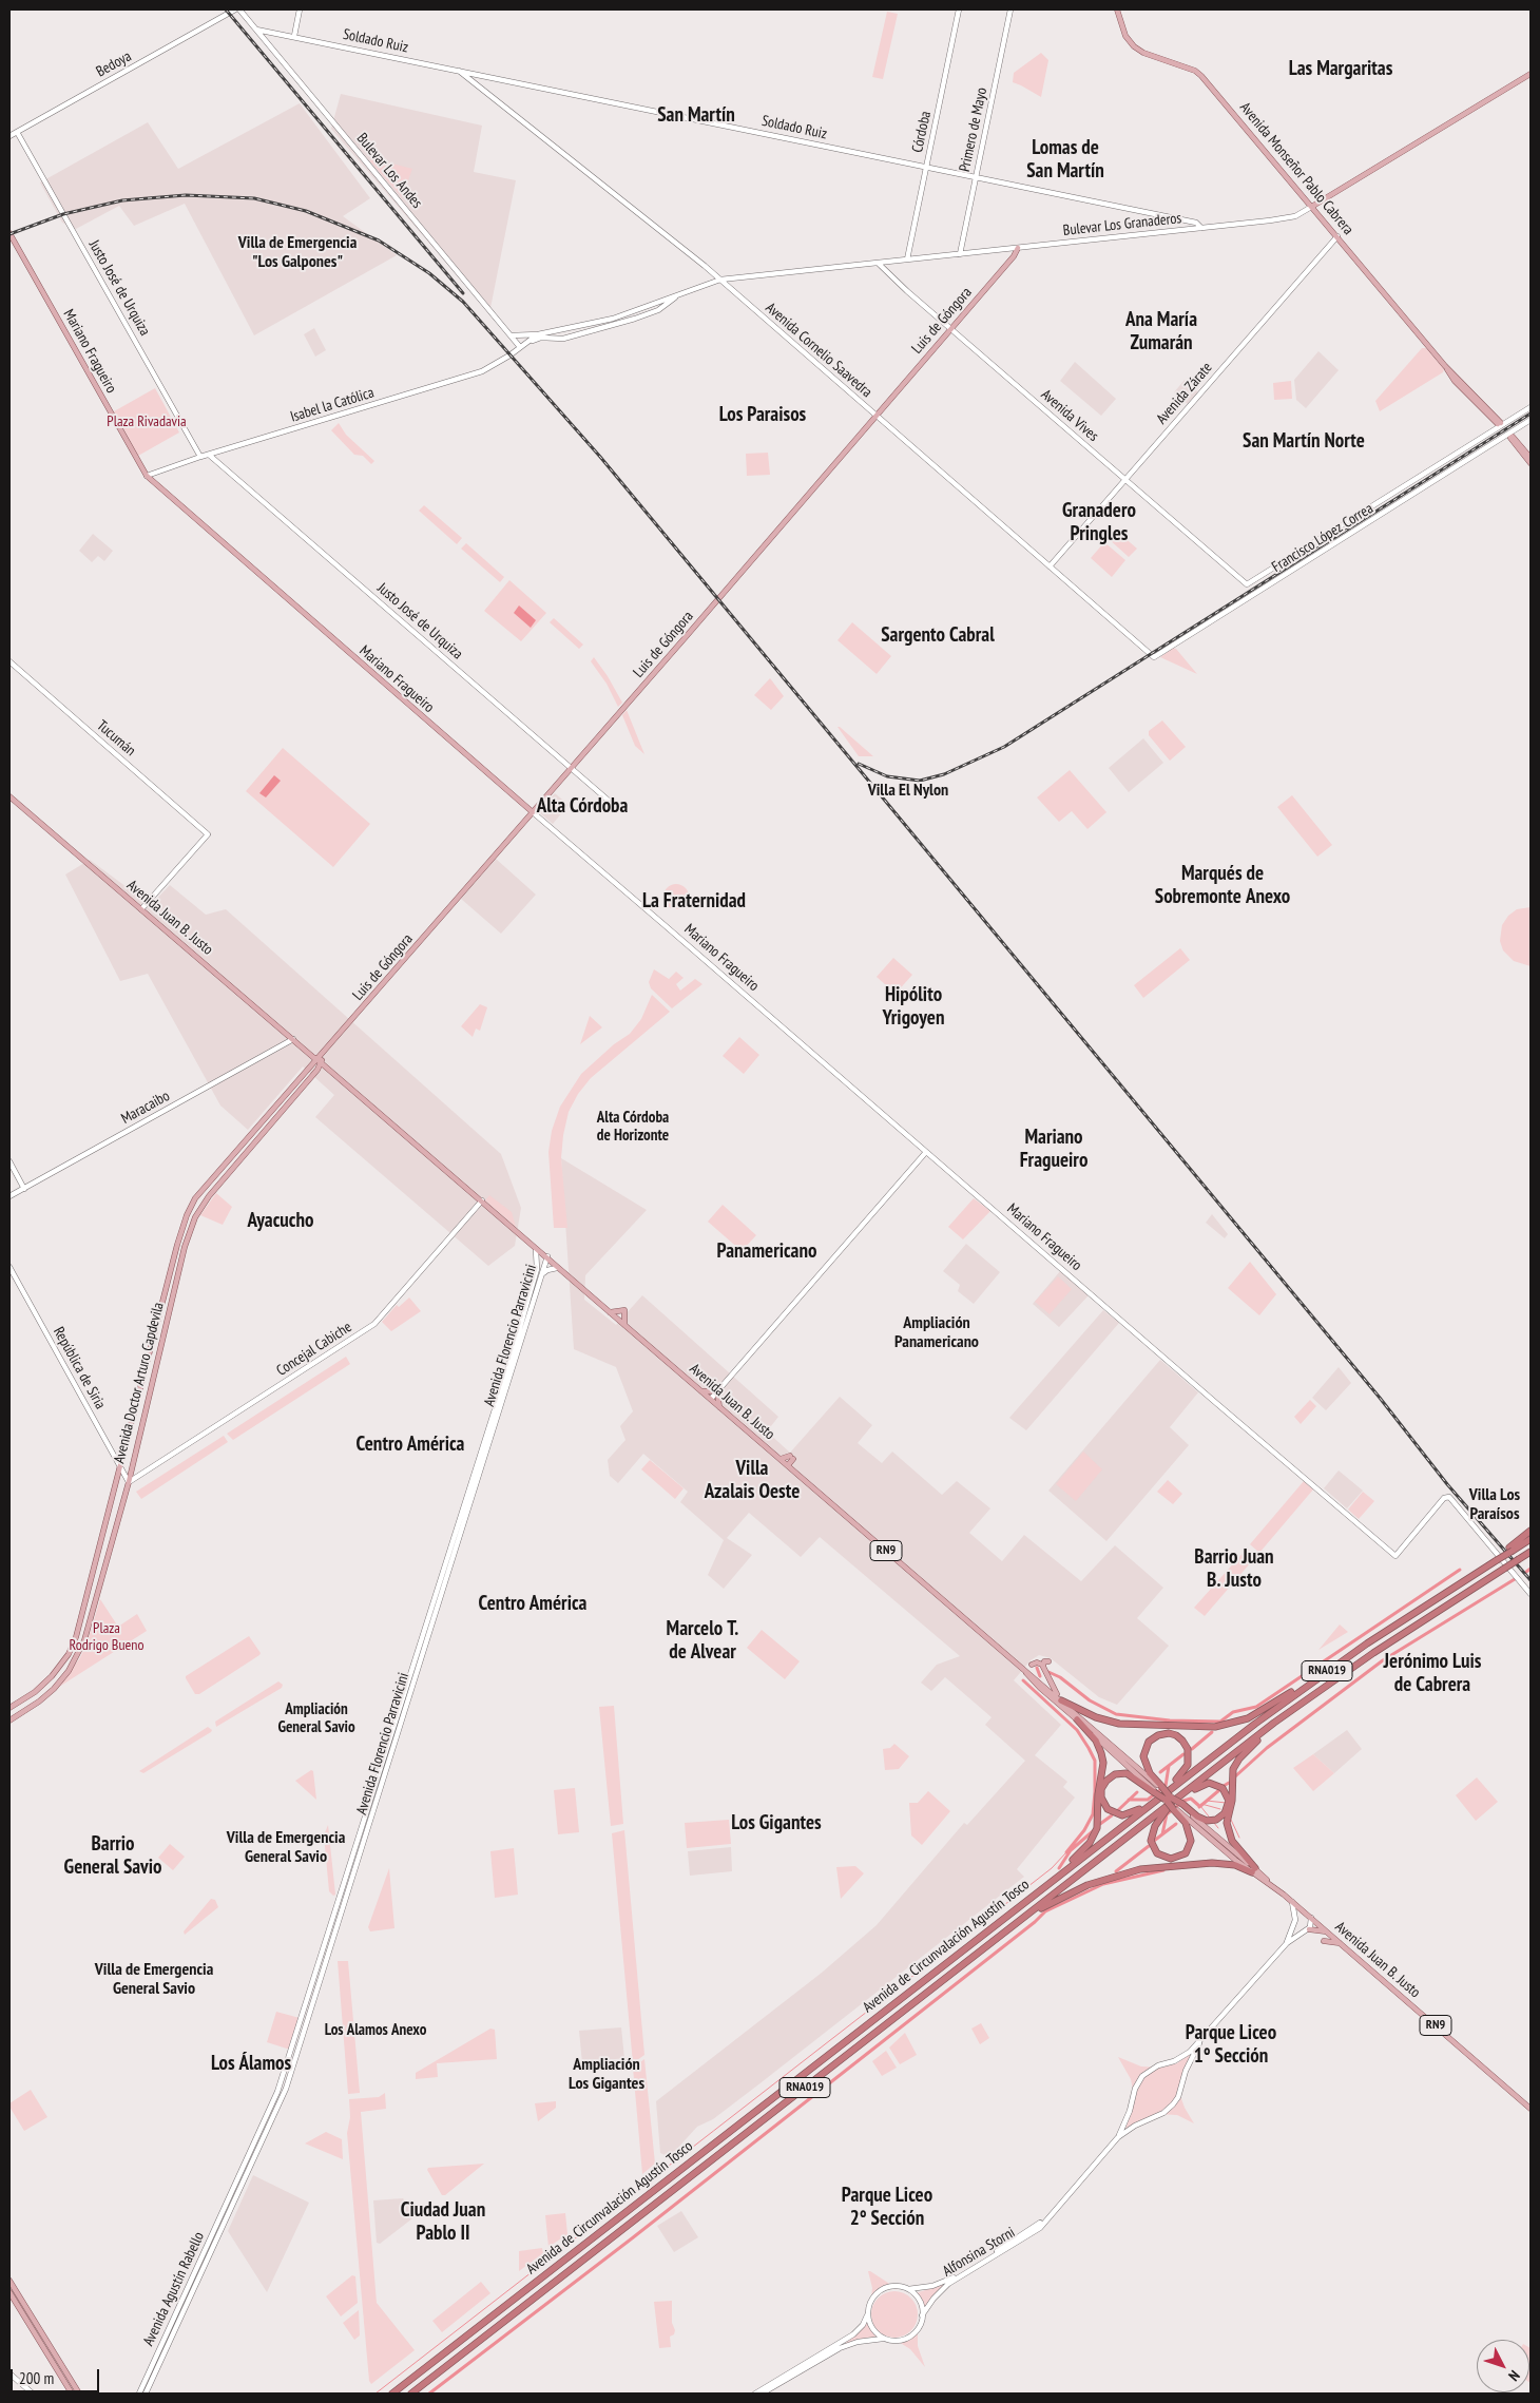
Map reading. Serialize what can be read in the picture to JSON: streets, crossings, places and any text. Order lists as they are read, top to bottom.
{
  "streets": {
    "highway": ["RNA019", "Avenida de Circunvalación Agustín Tosco"],
    "main road": [
      "Soldado Ruiz",
      "Bedoya",
      "Primero de Mayo",
      "Córdoba",
      "Avenida Monseñor Pablo Cabrera",
      "Bulevar Los Andes",
      "Bulevar Los Granaderos",
      "Justo José de Urquiza",
      "Luis de Góngora",
      "Avenida Cornelio Saavedra",
      "Mariano Fragueiro",
      "Avenida Zárate",
      "Isabel la Católica",
      "Avenida Vives",
      "Francisco López Correa",
      "Tucumán",
      "Avenida Juan B. Justo",
      "Maracaibo",
      "Avenida Florencio Parravicini",
      "Concejal Cabiche",
      "República de Siria",
      "Avenida Doctor Arturo Capdevila",
      "RN9",
      "Alfonsina Storni",
      "Avenida Agustín Rabello"
    ]
  },
  "crossings": [
    ["Soldado Ruiz", "Primero de Mayo"],
    ["Soldado Ruiz", "Córdoba"],
    ["Soldado Ruiz", "Bulevar Los Andes"],
    ["Soldado Ruiz", "Bulevar Los Granaderos"],
    ["Soldado Ruiz", "Avenida Cornelio Saavedra"],
    ["Bedoya", "Justo José de Urquiza"],
    ["Primero de Mayo", "Bulevar Los Granaderos"],
    ["Córdoba", "Bulevar Los Granaderos"],
    ["Avenida Monseñor Pablo Cabrera", "Bulevar Los Granaderos"],
    ["Avenida Monseñor Pablo Cabrera", "Avenida Zárate"],
    ["Avenida Monseñor Pablo Cabrera", "Francisco López Correa"],
    ["Bulevar Los Andes", "Bulevar Los Granaderos"],
    ["Bulevar Los Andes", "Isabel la Católica"],
    ["Bulevar Los Granaderos", "Luis de Góngora"],
    ["Bulevar Los Granaderos", "Avenida Cornelio Saavedra"],
    ["Bulevar Los Granaderos", "Isabel la Católica"],
    ["Bulevar Los Granaderos", "Avenida Vives"],
    ["Justo José de Urquiza", "Luis de Góngora"],
    ["Justo José de Urquiza", "Isabel la Católica"],
    ["Luis de Góngora", "Avenida Cornelio Saavedra"],
    ["Luis de Góngora", "Mariano Fragueiro"],
    ["Luis de Góngora", "Avenida Vives"],
    ["Luis de Góngora", "Avenida Juan B. Justo"],
    ["Luis de Góngora", "Avenida Doctor Arturo Capdevila"],
    ["Avenida Cornelio Saavedra", "Avenida Zárate"],
    ["Avenida Cornelio Saavedra", "Francisco López Correa"],
    ["Mariano Fragueiro", "Isabel la Católica"],
    ["Avenida Zárate", "Avenida Vives"],
    ["Avenida Vives", "Francisco López Correa"],
    ["Tucumán", "Avenida Juan B. Justo"],
    ["Avenida Juan B. Justo", "Maracaibo"],
    ["Avenida Juan B. Justo", "Avenida Florencio Parravicini"],
    ["Avenida Juan B. Justo", "Concejal Cabiche"],
    ["Avenida Juan B. Justo", "Avenida Doctor Arturo Capdevila"],
    ["Avenida Juan B. Justo", "Avenida de Circunvalación Agustín Tosco"],
    ["Avenida Juan B. Justo", "Alfonsina Storni"],
    ["Avenida Florencio Parravicini", "Avenida Agustín Rabello"],
    ["Concejal Cabiche", "República de Siria"],
    ["Concejal Cabiche", "Avenida Doctor Arturo Capdevila"],
    ["República de Siria", "Avenida Doctor Arturo Capdevila"]
  ],
  "districts": [
    "Las Margaritas",
    "San Martín",
    "Lomas de San Martín",
    "Villa de Emergencia \"Los Galpones\"",
    "Ana María Zumarán",
    "Los Paraisos",
    "San Martín Norte",
    "Granadero Pringles",
    "Sargento Cabral",
    "Villa El Nylon",
    "Alta Córdoba",
    "Marqués de Sobremonte Anexo",
    "La Fraternidad",
    "Hipólito Yrigoyen",
    "Alta Córdoba de Horizonte",
    "Mariano Fragueiro",
    "Ayacucho",
    "Panamericano",
    "Ampliación Panamericano",
    "Centro América",
    "Villa Azalais Oeste",
    "Villa Los Paraísos",
    "Barrio Juan B. Justo",
    "Centro América",
    "Marcelo T. de Alvear",
    "Jerónimo Luis de Cabrera",
    "Ampliación General Savio",
    "Los Gigantes",
    "Villa de Emergencia General Savio",
    "Barrio General Savio",
    "Villa de Emergencia General Savio",
    "Los Alamos Anexo",
    "Parque Liceo 1° Sección",
    "Los Álamos",
    "Ampliación Los Gigantes",
    "Parque Liceo 2° Sección",
    "Ciudad Juan Pablo II"
  ],
  "parks": ["Plaza Rivadavia", "Plaza Rodrigo Bueno"],
  "scale_bar": "200 m",
  "north": "bottom right"
}
